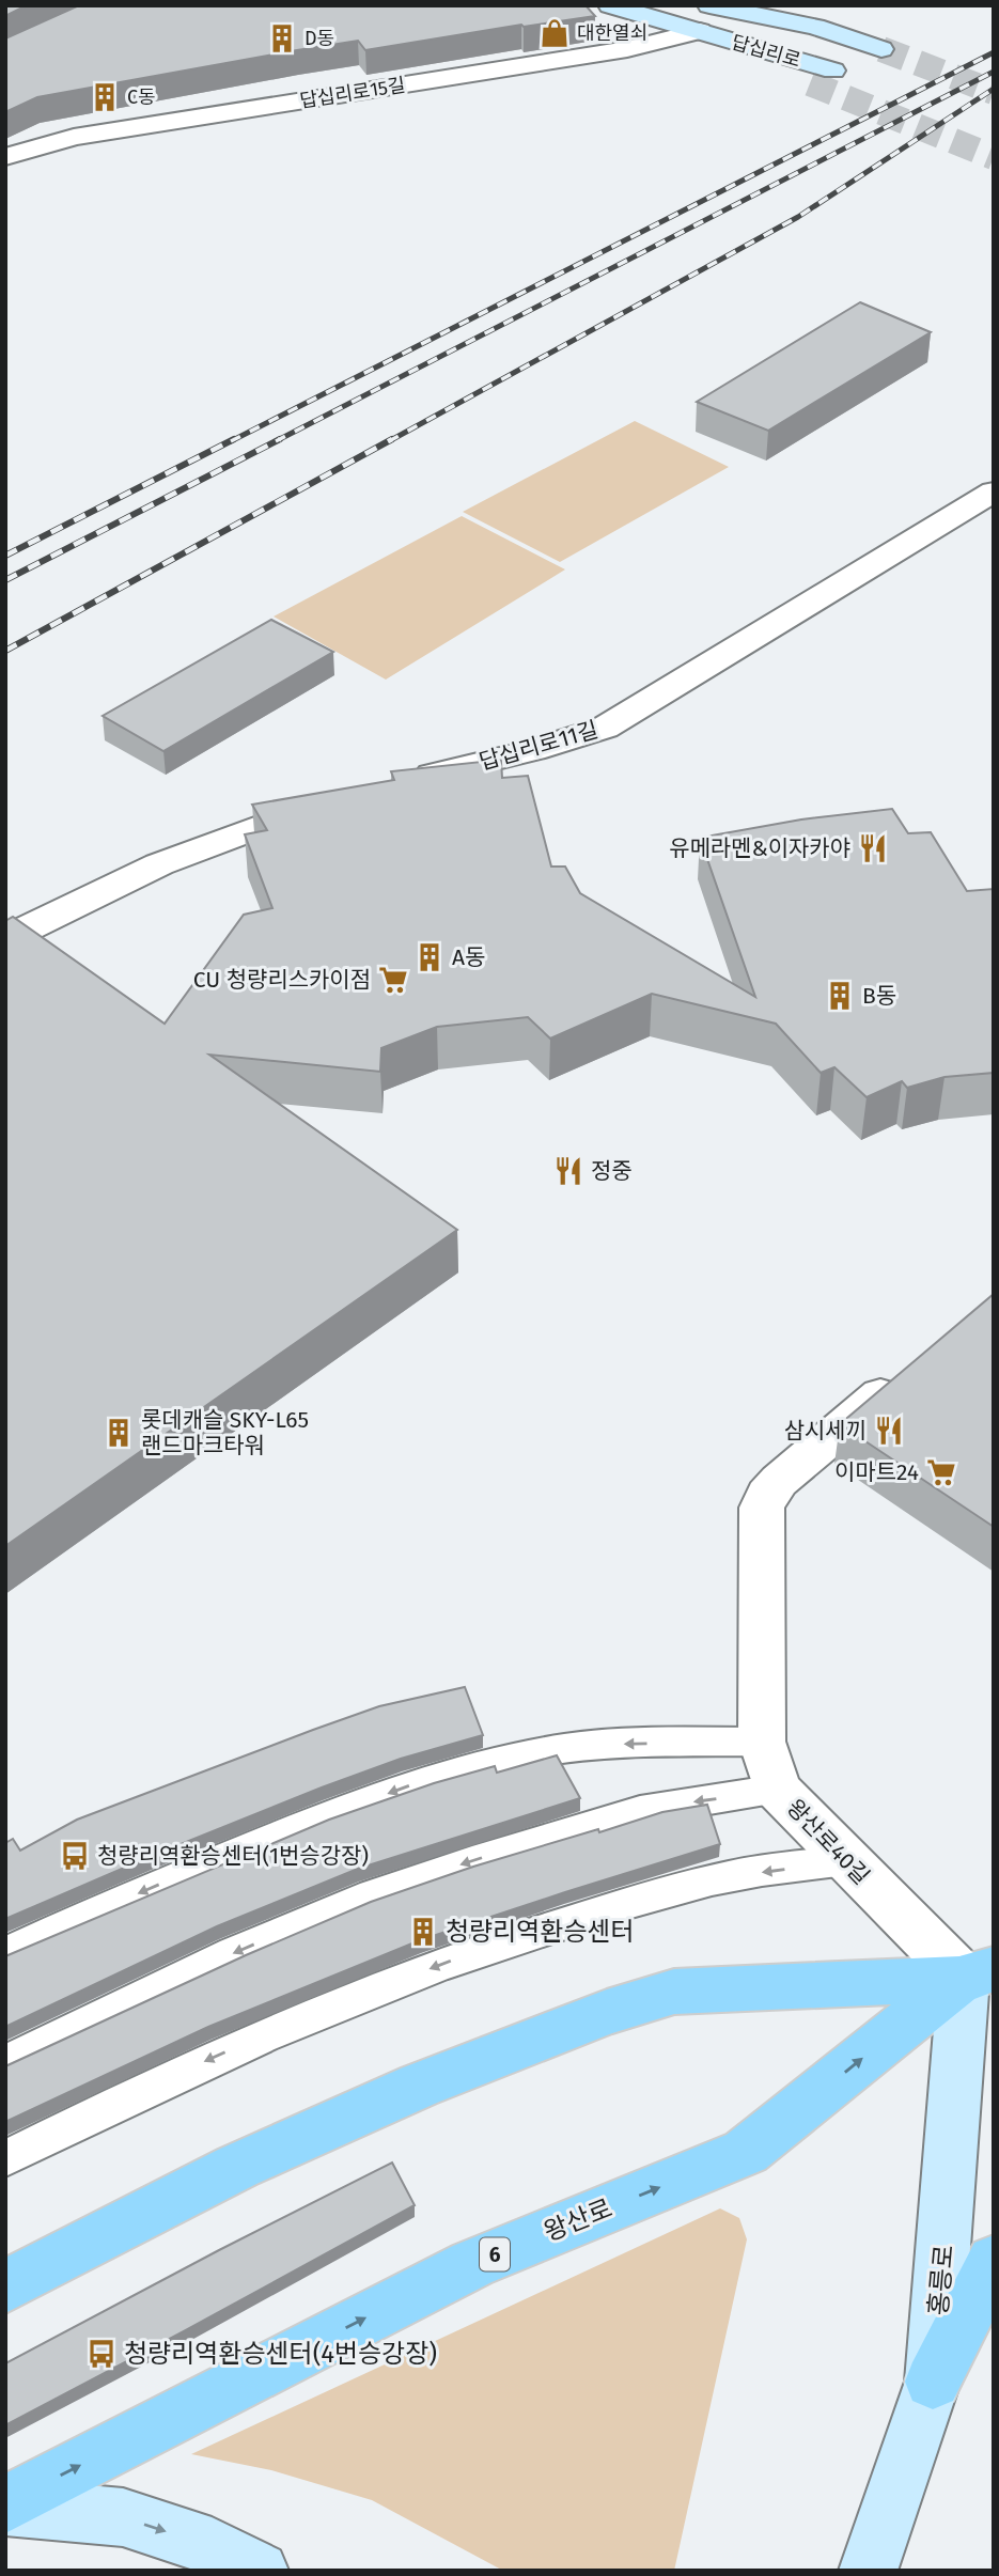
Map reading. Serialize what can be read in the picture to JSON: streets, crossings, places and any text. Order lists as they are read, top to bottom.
{
  "streets": {
    "main road": [
      "답십리로",
      "왕산로",
      "6",
      "홍릉로"
    ],
    "street": ["답십리로15길", "답십리로11길", "왕산로40길"]
  },
  "crossings": [
    ["답십리로", "답십리로15길"],
    ["왕산로40길", "왕산로"],
    ["왕산로40길", "홍릉로"],
    ["왕산로", "홍릉로"]
  ],
  "places": {
    "shop": ["대한열쇠"],
    "building": [
      "D동",
      "C동",
      "A동",
      "B동",
      "롯데캐슬 SKY-L65 랜드마크타워",
      "청량리역환승센터"
    ],
    "restaurant": ["유메라멘&이자카야", "정중", "삼시세끼"],
    "supermarket": ["CU 청량리스카이점", "이마트24"],
    "bus stop": ["청량리역환승센터(1번승강장)", "청량리역환승센터(4번승강장)"]
  }
}
